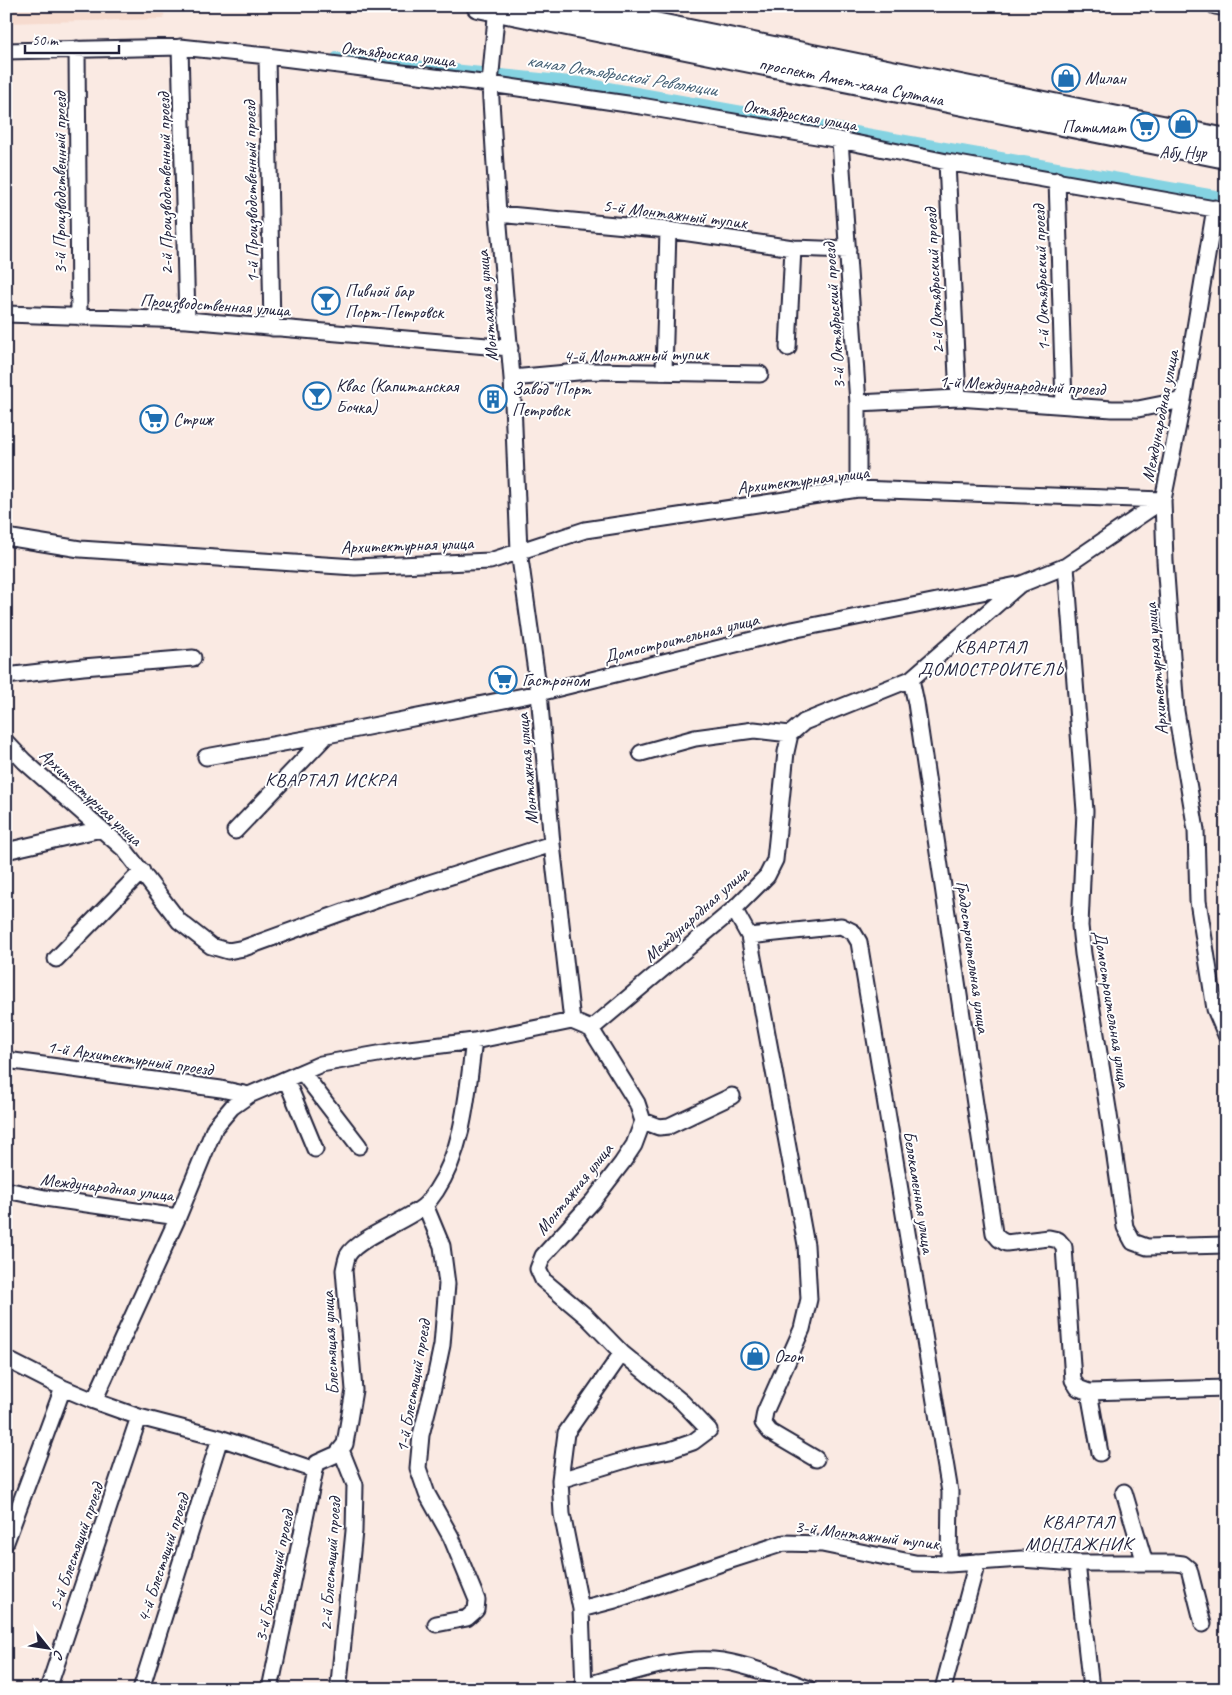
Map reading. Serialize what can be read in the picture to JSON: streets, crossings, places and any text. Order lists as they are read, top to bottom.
{
  "streets": {
    "main road": ["проспект Амет-хана Султана"],
    "street": [
      "Октябрьская улица",
      "3-й Производственный проезд",
      "2-й Производственный проезд",
      "1-й Производственный проезд",
      "5-й Монтажный тупик",
      "1-й Октябрьский проезд",
      "2-й Октябрьский проезд",
      "Производственная улица",
      "Монтажная улица",
      "3-й Октябрьский проезд",
      "4-й Монтажный тупик",
      "1-й Международный проезд",
      "Международная улица",
      "Архитектурная улица",
      "Домостроительная улица",
      "Градостроительная улица",
      "1-й Архитектурный проезд",
      "Белокаменная улица",
      "Блестящая улица",
      "1-й Блестящий проезд",
      "3-й Монтажный тупик",
      "5-й Блестящий проезд",
      "4-й Блестящий проезд",
      "2-й Блестящий проезд",
      "3-й Блестящий проезд"
    ]
  },
  "crossings": [
    ["Октябрьская улица", "3-й Производственный проезд"],
    ["Октябрьская улица", "2-й Производственный проезд"],
    ["Октябрьская улица", "1-й Производственный проезд"],
    ["Октябрьская улица", "1-й Октябрьский проезд"],
    ["Октябрьская улица", "2-й Октябрьский проезд"],
    ["Октябрьская улица", "Монтажная улица"],
    ["Октябрьская улица", "3-й Октябрьский проезд"],
    ["Октябрьская улица", "Международная улица"],
    ["проспект Амет-хана Султана", "Монтажная улица"],
    ["3-й Производственный проезд", "Производственная улица"],
    ["2-й Производственный проезд", "Производственная улица"],
    ["1-й Производственный проезд", "Производственная улица"],
    ["5-й Монтажный тупик", "Монтажная улица"],
    ["5-й Монтажный тупик", "3-й Октябрьский проезд"],
    ["1-й Октябрьский проезд", "1-й Международный проезд"],
    ["2-й Октябрьский проезд", "1-й Международный проезд"],
    ["Производственная улица", "Монтажная улица"],
    ["Монтажная улица", "4-й Монтажный тупик"],
    ["Монтажная улица", "Международная улица"],
    ["Монтажная улица", "Архитектурная улица"],
    ["Монтажная улица", "Домостроительная улица"],
    ["3-й Октябрьский проезд", "1-й Международный проезд"],
    ["3-й Октябрьский проезд", "Архитектурная улица"],
    ["1-й Международный проезд", "Международная улица"],
    ["Международная улица", "Архитектурная улица"],
    ["Международная улица", "Домостроительная улица"],
    ["Международная улица", "Градостроительная улица"],
    ["Международная улица", "1-й Архитектурный проезд"],
    ["Международная улица", "Блестящая улица"],
    ["Белокаменная улица", "3-й Монтажный тупик"],
    ["Блестящая улица", "1-й Блестящий проезд"],
    ["Блестящая улица", "2-й Блестящий проезд"]
  ],
  "districts": ["КВАРТАЛ ДОМОСТРОИТЕЛЬ", "КВАРТАЛ ИСКРА", "КВАРТАЛ МОНТАЖНИК"],
  "water": ["канал Октябрьской Революции"],
  "places": {
    "shop": ["Милан", "Абу Нур", "Ozon"],
    "supermarket": ["Патимат", "Стриж", "Гастроном"],
    "bar": ["Пивной бар Порт-Петровск", "Квас (Капитанская Бочка)"],
    "building": ["Завод \"Порт Петровск"]
  },
  "scale_bar": "50 m",
  "north": "bottom right"
}
